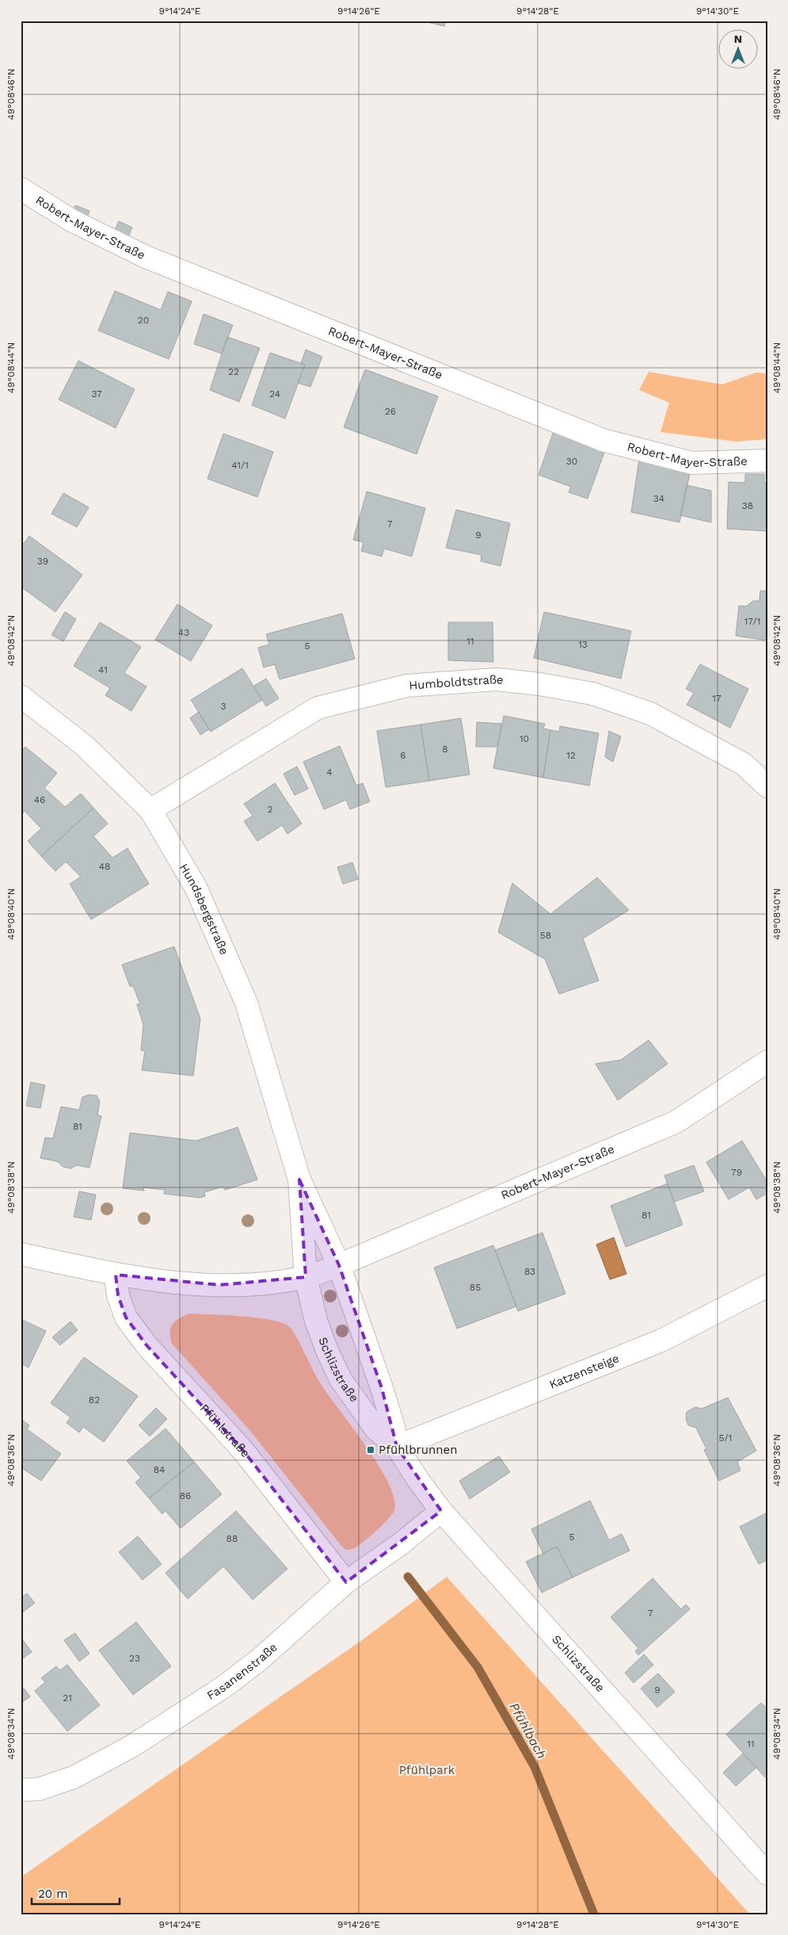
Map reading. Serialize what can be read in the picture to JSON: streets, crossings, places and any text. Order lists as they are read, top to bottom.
{
  "streets": {
    "street": [
      "Robert-Mayer-Straße",
      "Humboldtstraße",
      "Hundsbergstraße",
      "Schlizstraße",
      "Katzensteige",
      "Pfühlstraße",
      "Fasanenstraße"
    ]
  },
  "crossings": [
    ["Robert-Mayer-Straße", "Hundsbergstraße"],
    ["Robert-Mayer-Straße", "Schlizstraße"],
    ["Humboldtstraße", "Hundsbergstraße"],
    ["Hundsbergstraße", "Schlizstraße"],
    ["Schlizstraße", "Katzensteige"],
    ["Schlizstraße", "Fasanenstraße"],
    ["Pfühlstraße", "Fasanenstraße"]
  ],
  "water": ["Pfühlbach"],
  "parks": ["Pfühlpark"],
  "places": {
    "transit": ["Pfühlbrunnen"]
  },
  "house_numbers": [
    "20",
    "22",
    "37",
    "24",
    "26",
    "30",
    "41/1",
    "34",
    "38",
    "7",
    "9",
    "39",
    "17/1",
    "43",
    "11",
    "13",
    "5",
    "41",
    "17",
    "3",
    "10",
    "8",
    "6",
    "12",
    "4",
    "46",
    "2",
    "48",
    "58",
    "81",
    "79",
    "81",
    "83",
    "85",
    "82",
    "5/1",
    "84",
    "86",
    "5",
    "88",
    "7",
    "23",
    "9",
    "21",
    "11"
  ],
  "scale_bar": "20 m",
  "north": "top",
  "coordinates": [
    "9°14'24\"E",
    "9°14'26\"E",
    "9°14'28\"E",
    "9°14'30\"E",
    "49°08'46\"N",
    "49°08'44\"N",
    "49°08'42\"N",
    "49°08'40\"N",
    "49°08'38\"N",
    "49°08'36\"N",
    "49°08'34\"N"
  ]
}
